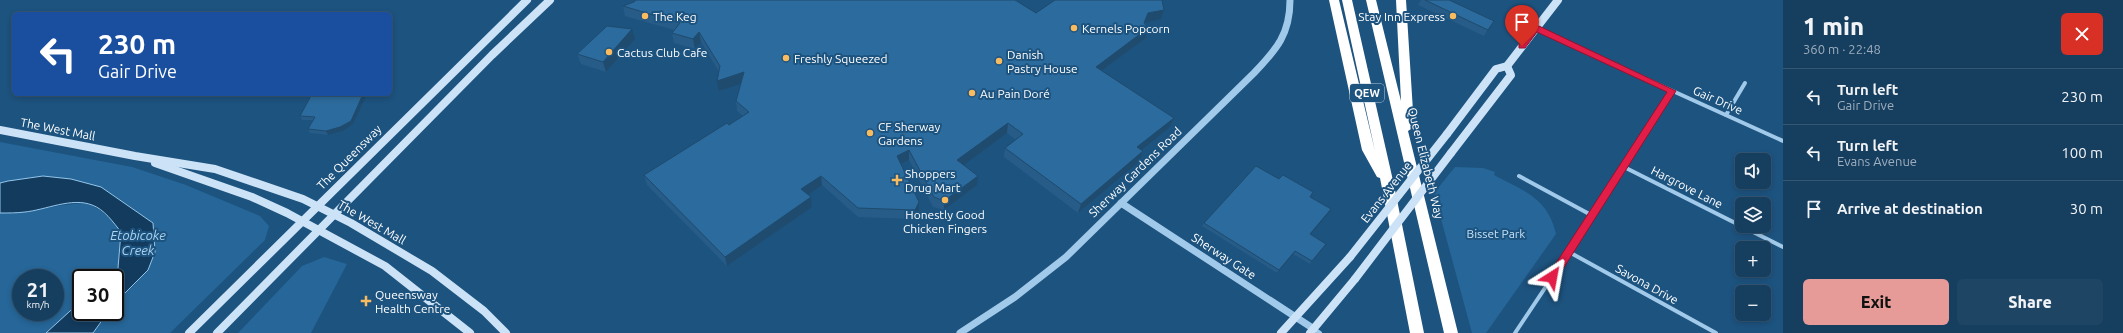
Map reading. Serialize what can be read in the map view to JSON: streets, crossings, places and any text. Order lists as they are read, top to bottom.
{
  "streets": {
    "highway": ["QEW", "Queen Elizabeth Way"],
    "main road": ["The West Mall", "The Queensway", "Evans Avenue"],
    "street": [
      "Gair Drive",
      "Sherway Gardens Road",
      "Hargrove Lane",
      "Sherway Gate",
      "Savona Drive"
    ]
  },
  "crossings": [
    ["Gair Drive", "Evans Avenue"],
    ["The West Mall", "The Queensway"],
    ["Sherway Gardens Road", "Sherway Gate"],
    ["Evans Avenue", "Sherway Gate"]
  ],
  "water": ["Etobicoke Creek"],
  "parks": ["Bisset Park"],
  "places": {
    "other": [
      "The Keg",
      "Stay Inn Express",
      "Kernels Popcorn",
      "Cactus Club Cafe",
      "Freshly Squeezed",
      "Danish Pastry House",
      "Au Pain Doré",
      "CF Sherway Gardens",
      "Honestly Good Chicken Fingers"
    ],
    "health": ["Shoppers Drug Mart", "Queensway Health Centre"]
  },
  "page": {
    "heading": ["1 min", "360 m · 22:48"],
    "turn": ["230 m", "Gair Drive"],
    "list": [
      {
        "name": "Turn left",
        "note": "Gair Drive",
        "value": "230 m"
      },
      {
        "name": "Turn left",
        "note": "Evans Avenue",
        "value": "100 m"
      },
      {
        "name": "Arrive at destination",
        "value": "30 m"
      }
    ],
    "map_buttons": ["+", "−"],
    "speed": "21 km/h",
    "limit": "30",
    "buttons": ["Exit", "Share"]
  }
}
